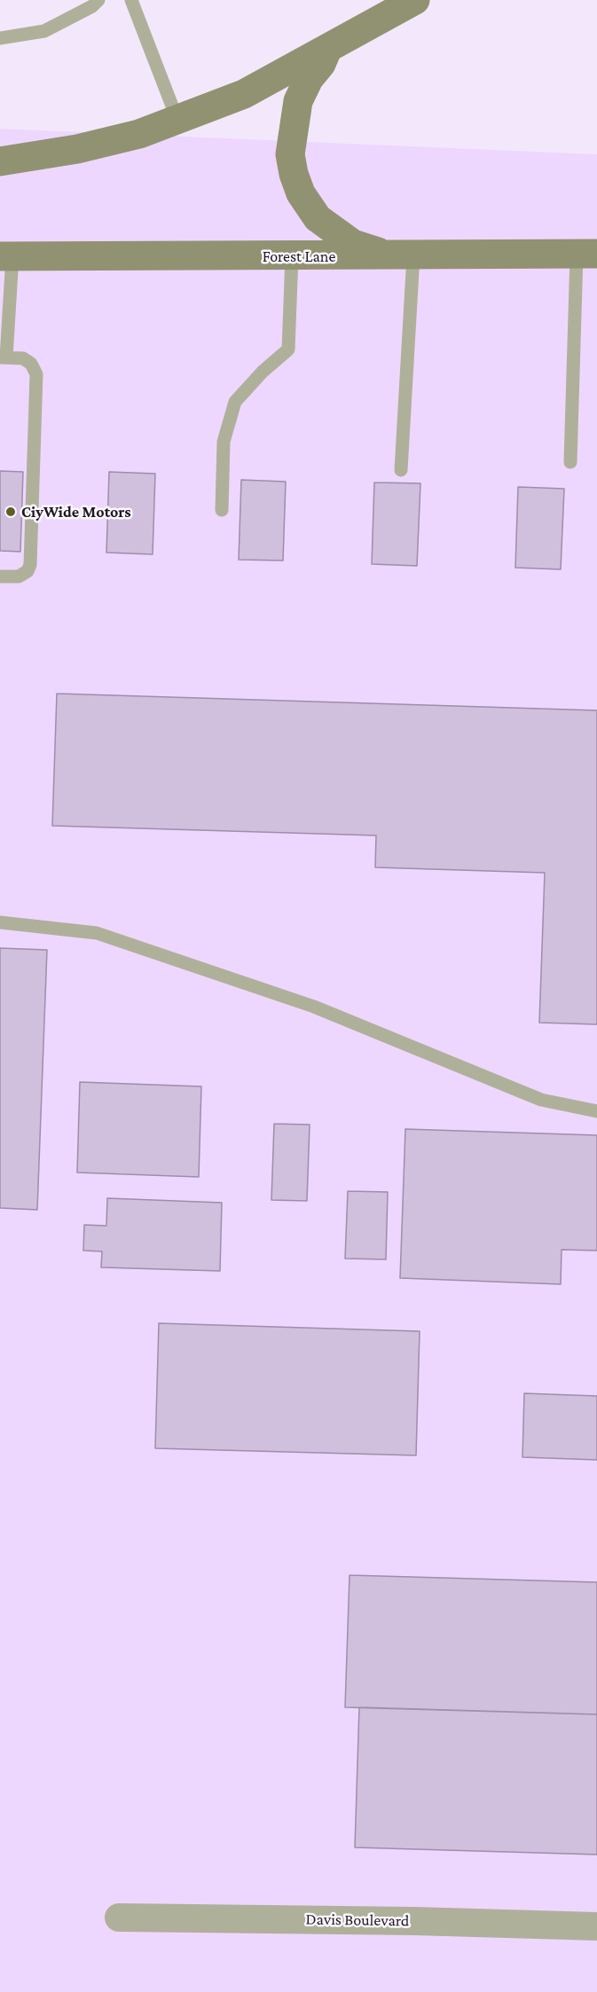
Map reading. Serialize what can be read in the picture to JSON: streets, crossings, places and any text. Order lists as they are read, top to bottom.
{
  "streets": {
    "main road": ["Forest Lane"],
    "street": ["Davis Boulevard"]
  },
  "places": ["CiyWide Motors"]
}
